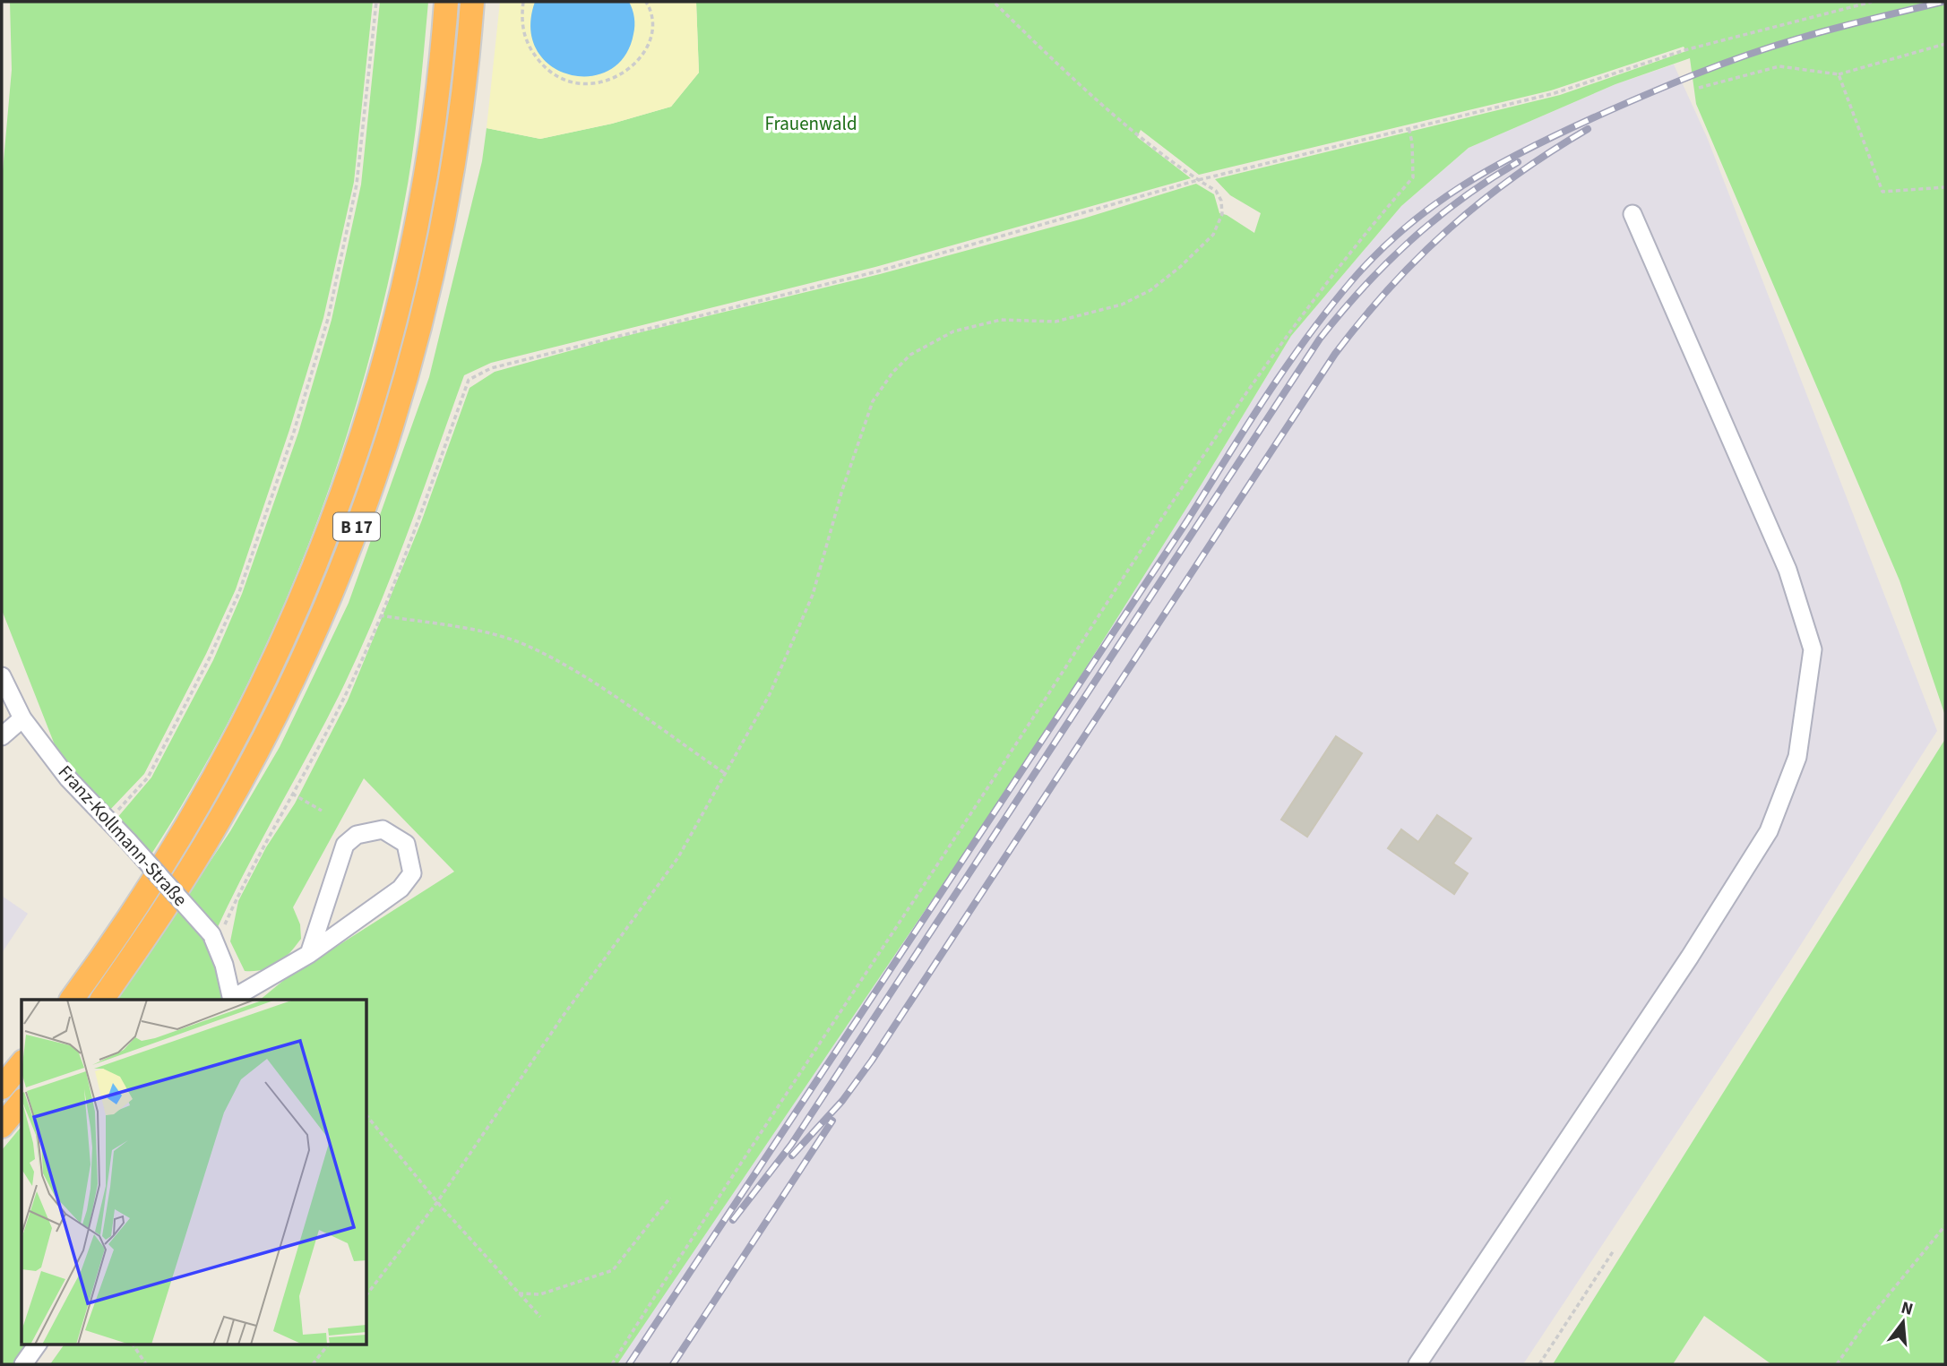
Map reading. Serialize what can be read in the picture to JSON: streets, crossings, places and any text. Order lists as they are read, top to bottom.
{
  "streets": {
    "highway": ["B 17"],
    "street": ["Franz-Kollmann-Straße"]
  },
  "parks": ["Frauenwald"],
  "north": "top"
}
